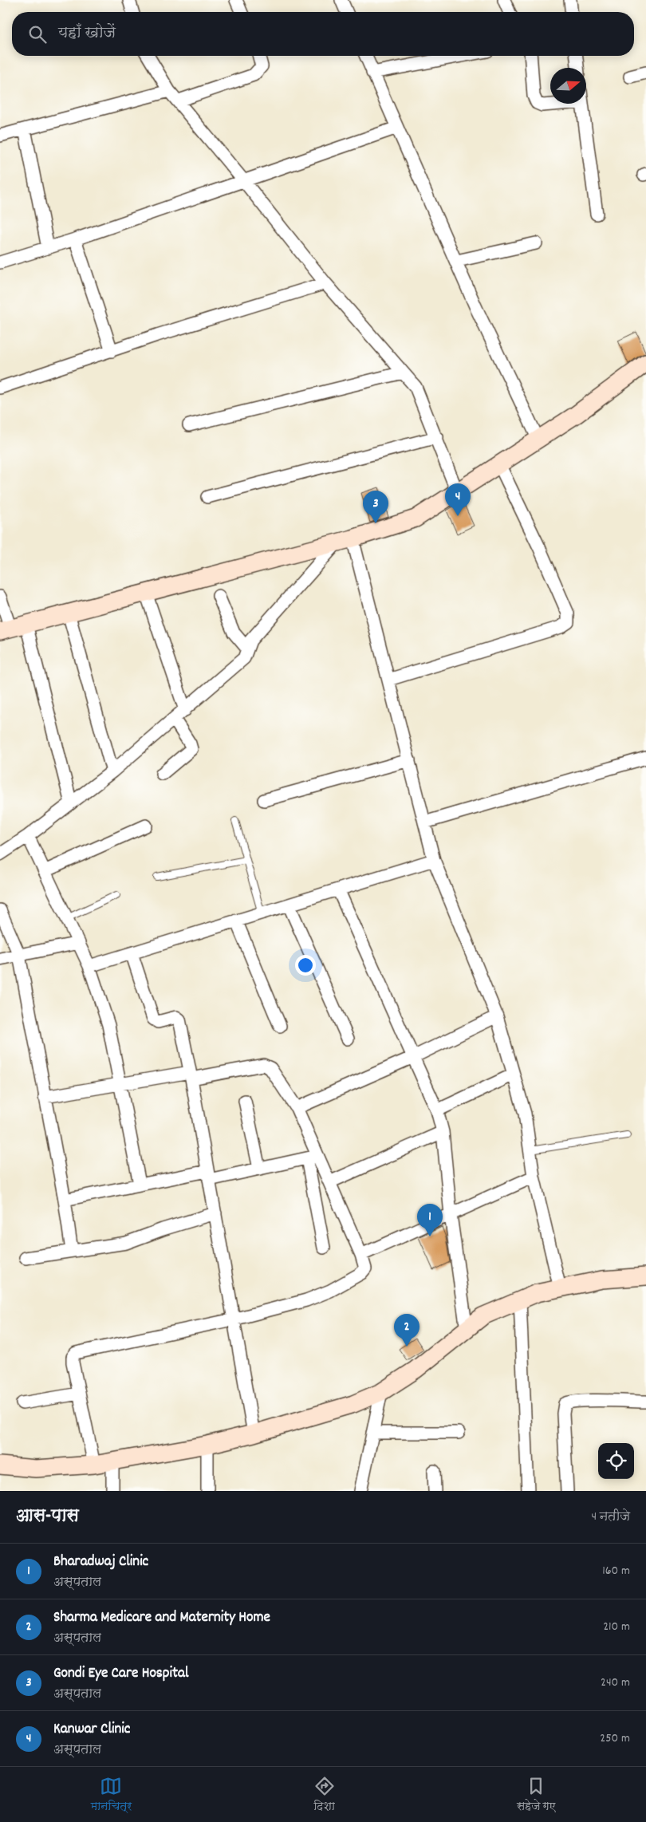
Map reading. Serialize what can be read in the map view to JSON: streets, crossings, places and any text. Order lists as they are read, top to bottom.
{
  "north": "right",
  "page": {
    "search": "यहाँ खोजें",
    "pins": [
      "4",
      "3",
      "1",
      "2"
    ],
    "heading": ["आस-पास", "4 नतीजे"],
    "list": [
      {
        "mark": "1",
        "name": "Bharadwaj Clinic",
        "note": "अस्पताल",
        "value": "160 m"
      },
      {
        "mark": "2",
        "name": "Sharma Medicare and Maternity Home",
        "note": "अस्पताल",
        "value": "210 m"
      },
      {
        "mark": "3",
        "name": "Gondi Eye Care Hospital",
        "note": "अस्पताल",
        "value": "240 m"
      },
      {
        "mark": "4",
        "name": "Kanwar Clinic",
        "note": "अस्पताल",
        "value": "250 m"
      }
    ],
    "nav": ["मानचित्र", "दिशा", "सहेजे गए"]
  }
}
